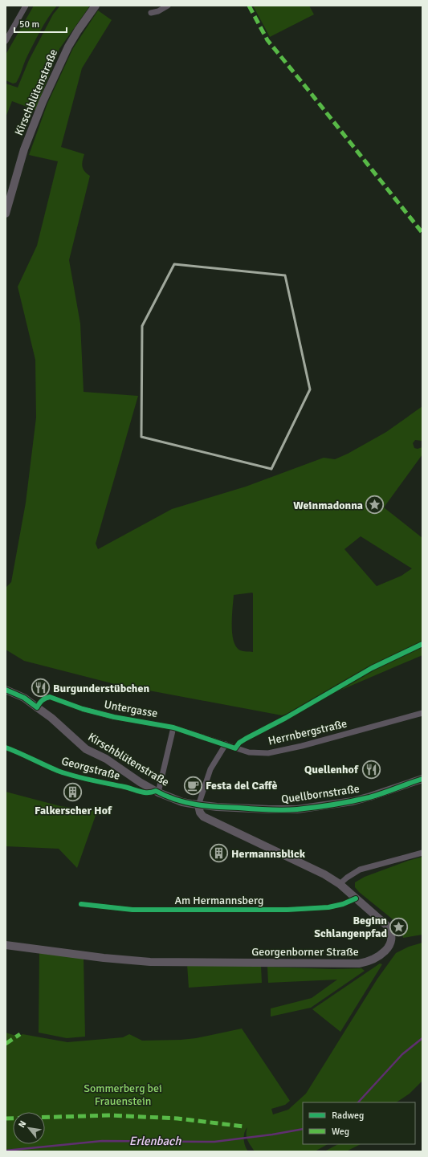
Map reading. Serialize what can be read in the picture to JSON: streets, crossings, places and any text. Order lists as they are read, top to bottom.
{
  "streets": {
    "main road": ["Kirschblütenstraße", "Quellbornstraße", "Georgenborner Straße"],
    "street": [
      "Untergasse",
      "Herrnbergstraße",
      "Georgstraße",
      "Am Hermannsberg"
    ]
  },
  "crossings": [
    ["Kirschblütenstraße", "Untergasse"],
    ["Kirschblütenstraße", "Georgstraße"],
    ["Kirschblütenstraße", "Quellbornstraße"],
    ["Kirschblütenstraße", "Georgenborner Straße"],
    ["Untergasse", "Herrnbergstraße"],
    ["Quellbornstraße", "Georgenborner Straße"],
    ["Am Hermannsberg", "Georgenborner Straße"]
  ],
  "water": ["Erlenbach"],
  "parks": ["Sommerberg bei Frauenstein"],
  "places": {
    "place": ["Weinmadonna", "Beginn Schlangenpfad"],
    "restaurant": ["Burgunderstübchen", "Quellenhof"],
    "cafe": ["Festa del Caffè"],
    "building": ["Falkerscher Hof", "Hermannsblick"]
  },
  "legend": ["Radweg", "Weg"],
  "scale_bar": "50 m",
  "north": "top left"
}
